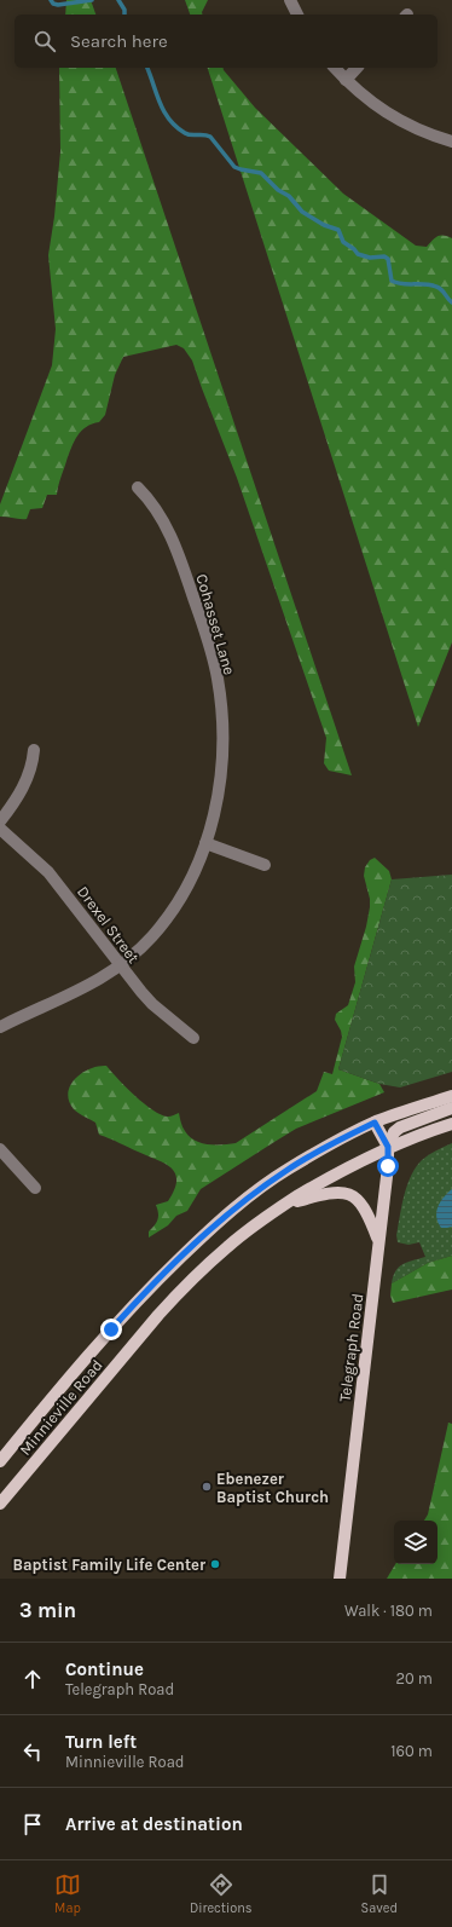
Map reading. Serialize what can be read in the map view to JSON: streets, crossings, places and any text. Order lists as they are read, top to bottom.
{
  "streets": {
    "main road": ["Telegraph Road", "Minnieville Road"],
    "street": ["Cohasset Lane", "Drexel Street"]
  },
  "crossings": [
    ["Cohasset Lane", "Drexel Street"],
    ["Telegraph Road", "Minnieville Road"]
  ],
  "places": ["Ebenezer Baptist Church", "Baptist Family Life Center"],
  "page": {
    "search": "Search here",
    "heading": ["3 min", "Walk · 180 m"],
    "list": [
      ["Continue", "Telegraph Road", "20 m"],
      ["Turn left", "Minnieville Road", "160 m"],
      "Arrive at destination"
    ],
    "nav": ["Map", "Directions", "Saved"]
  }
}
